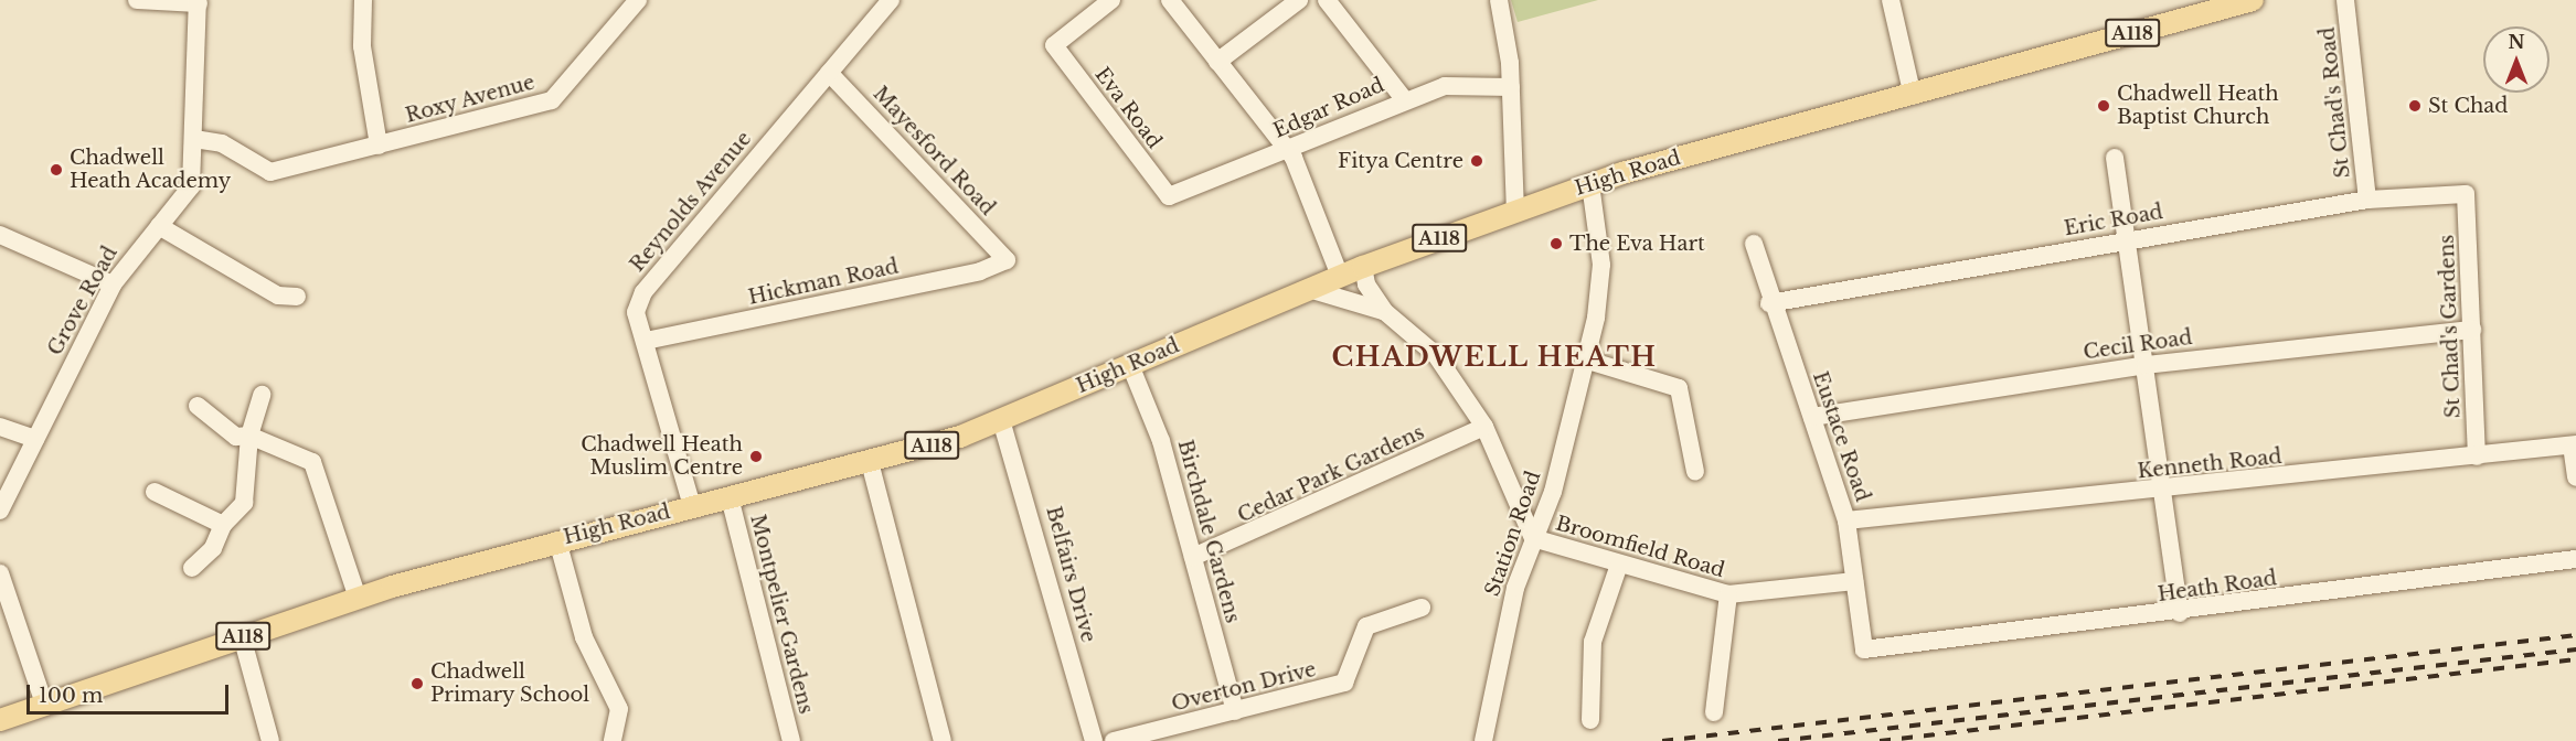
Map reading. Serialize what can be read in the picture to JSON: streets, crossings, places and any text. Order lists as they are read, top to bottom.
{
  "streets": {
    "main road": ["A118", "High Road"],
    "street": [
      "Roxy Avenue",
      "St Chad's Road",
      "Eva Road",
      "Edgar Road",
      "Mayesford Road",
      "Reynolds Avenue",
      "Eric Road",
      "Hickman Road",
      "Grove Road",
      "St Chad's Gardens",
      "Cecil Road",
      "Eustace Road",
      "Kenneth Road",
      "Cedar Park Gardens",
      "Birchdale Gardens",
      "Station Road",
      "Broomfield Road",
      "Belfairs Drive",
      "Heath Road",
      "Montpelier Gardens",
      "Overton Drive"
    ]
  },
  "crossings": [
    ["Roxy Avenue", "Grove Road"],
    ["St Chad's Road", "Eric Road"],
    ["Eva Road", "Edgar Road"],
    ["Mayesford Road", "Reynolds Avenue"],
    ["Mayesford Road", "Hickman Road"],
    ["High Road", "Reynolds Avenue"],
    ["High Road", "Birchdale Gardens"],
    ["High Road", "Station Road"],
    ["High Road", "Belfairs Drive"],
    ["High Road", "Montpelier Gardens"],
    ["Reynolds Avenue", "Hickman Road"],
    ["Eric Road", "St Chad's Gardens"],
    ["Eric Road", "Eustace Road"],
    ["St Chad's Gardens", "Cecil Road"],
    ["St Chad's Gardens", "Kenneth Road"],
    ["Cecil Road", "Eustace Road"],
    ["Eustace Road", "Kenneth Road"],
    ["Eustace Road", "Broomfield Road"],
    ["Eustace Road", "Heath Road"],
    ["Cedar Park Gardens", "Birchdale Gardens"],
    ["Birchdale Gardens", "Overton Drive"],
    ["Station Road", "Broomfield Road"]
  ],
  "districts": ["CHADWELL HEATH"],
  "places": [
    "Chadwell Heath Baptist Church",
    "St Chad",
    "Fitya Centre",
    "Chadwell Heath Academy",
    "The Eva Hart",
    "Chadwell Heath Muslim Centre",
    "Chadwell Primary School"
  ],
  "scale_bar": "100 m",
  "north": "top"
}
